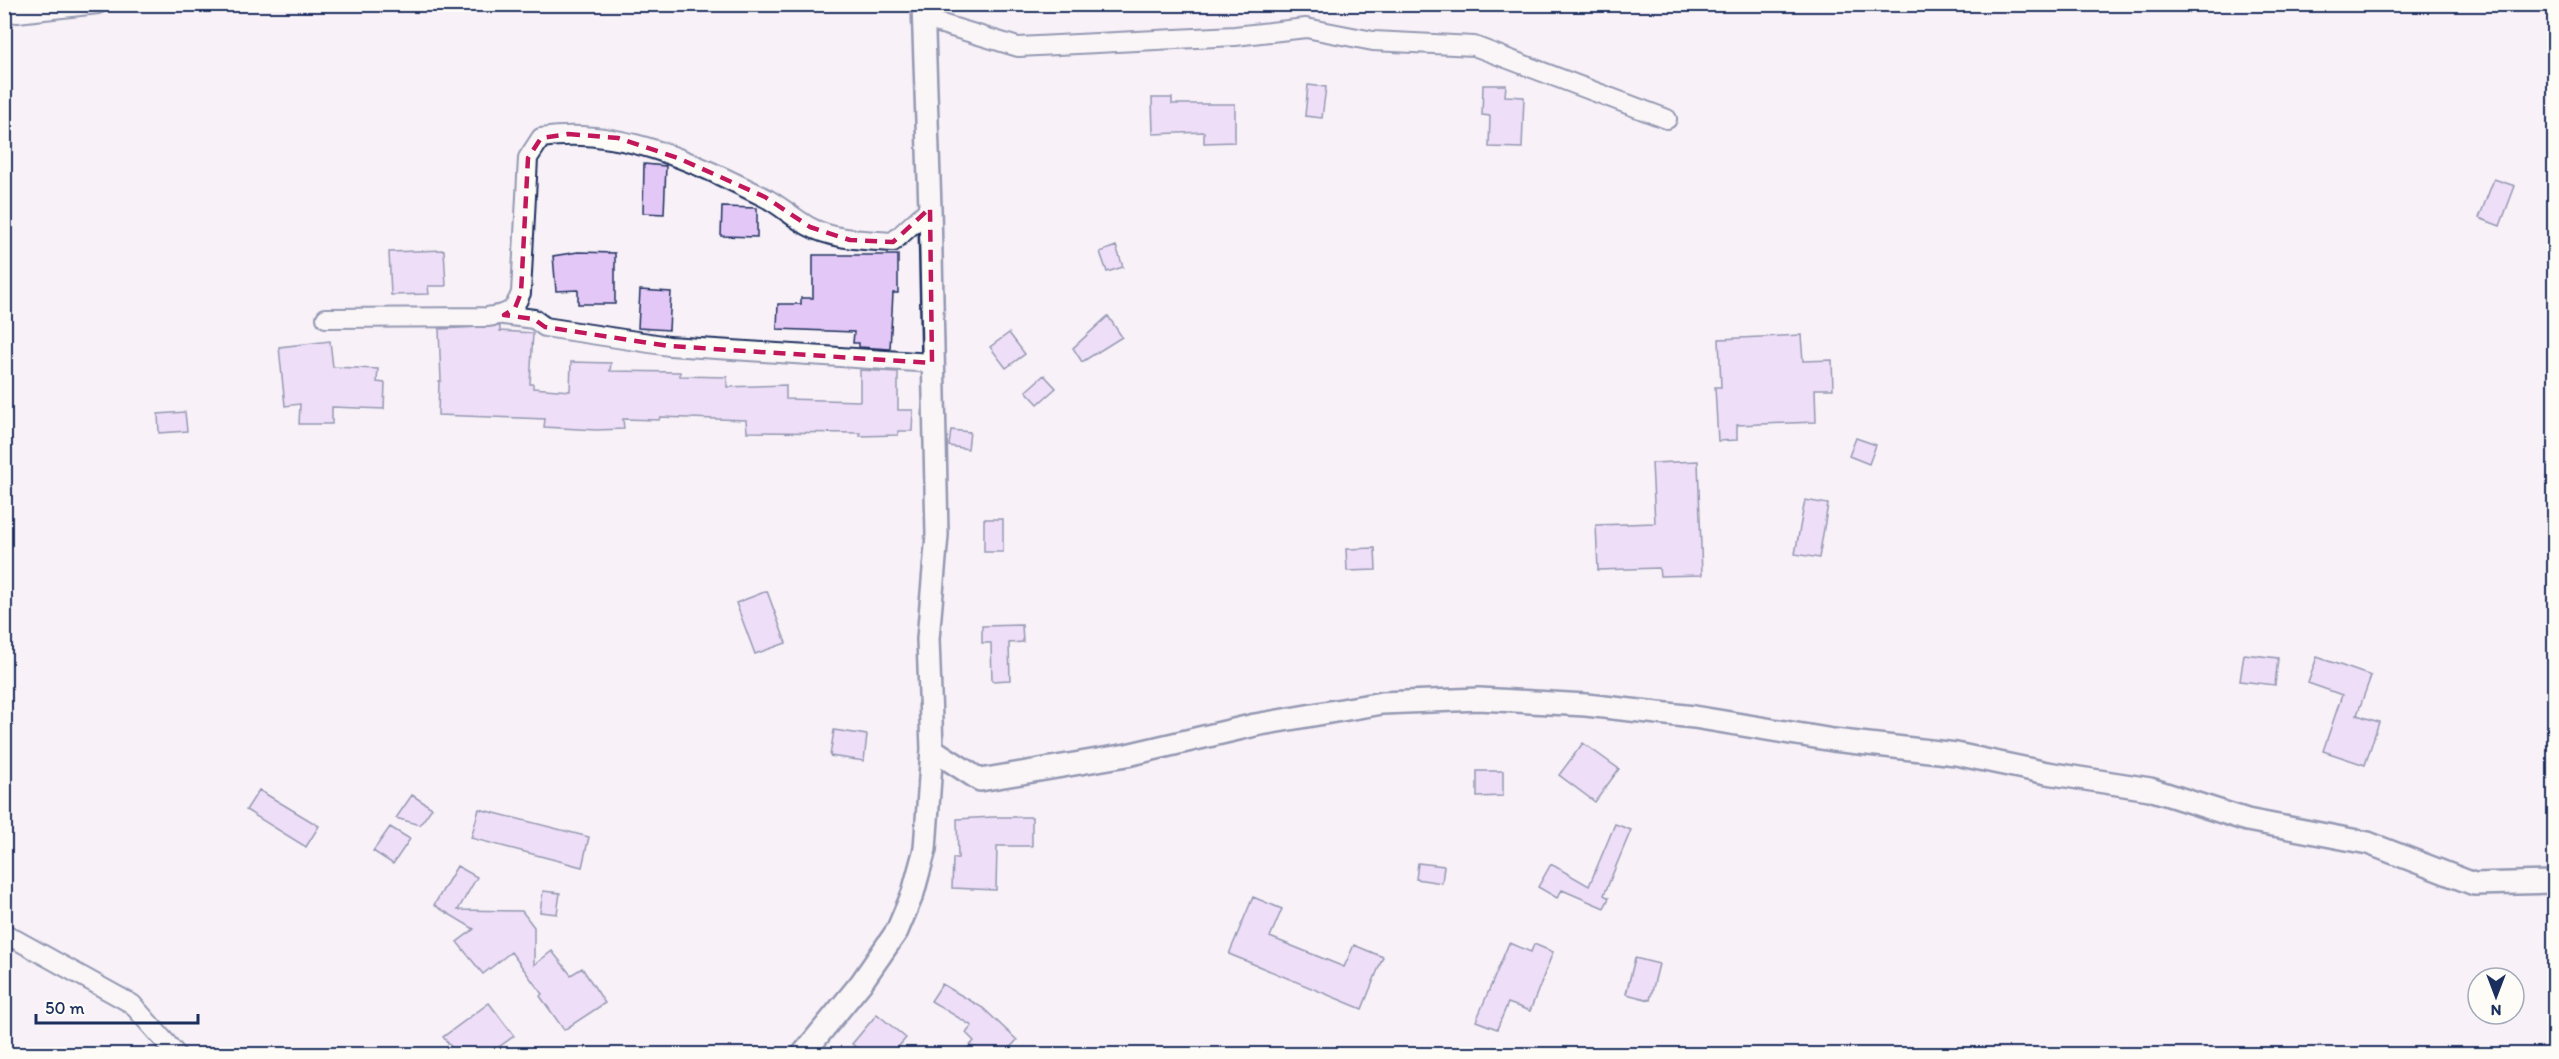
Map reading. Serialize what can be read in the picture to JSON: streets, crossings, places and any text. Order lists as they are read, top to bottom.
{
  "scale_bar": "50 m",
  "north": "bottom"
}
